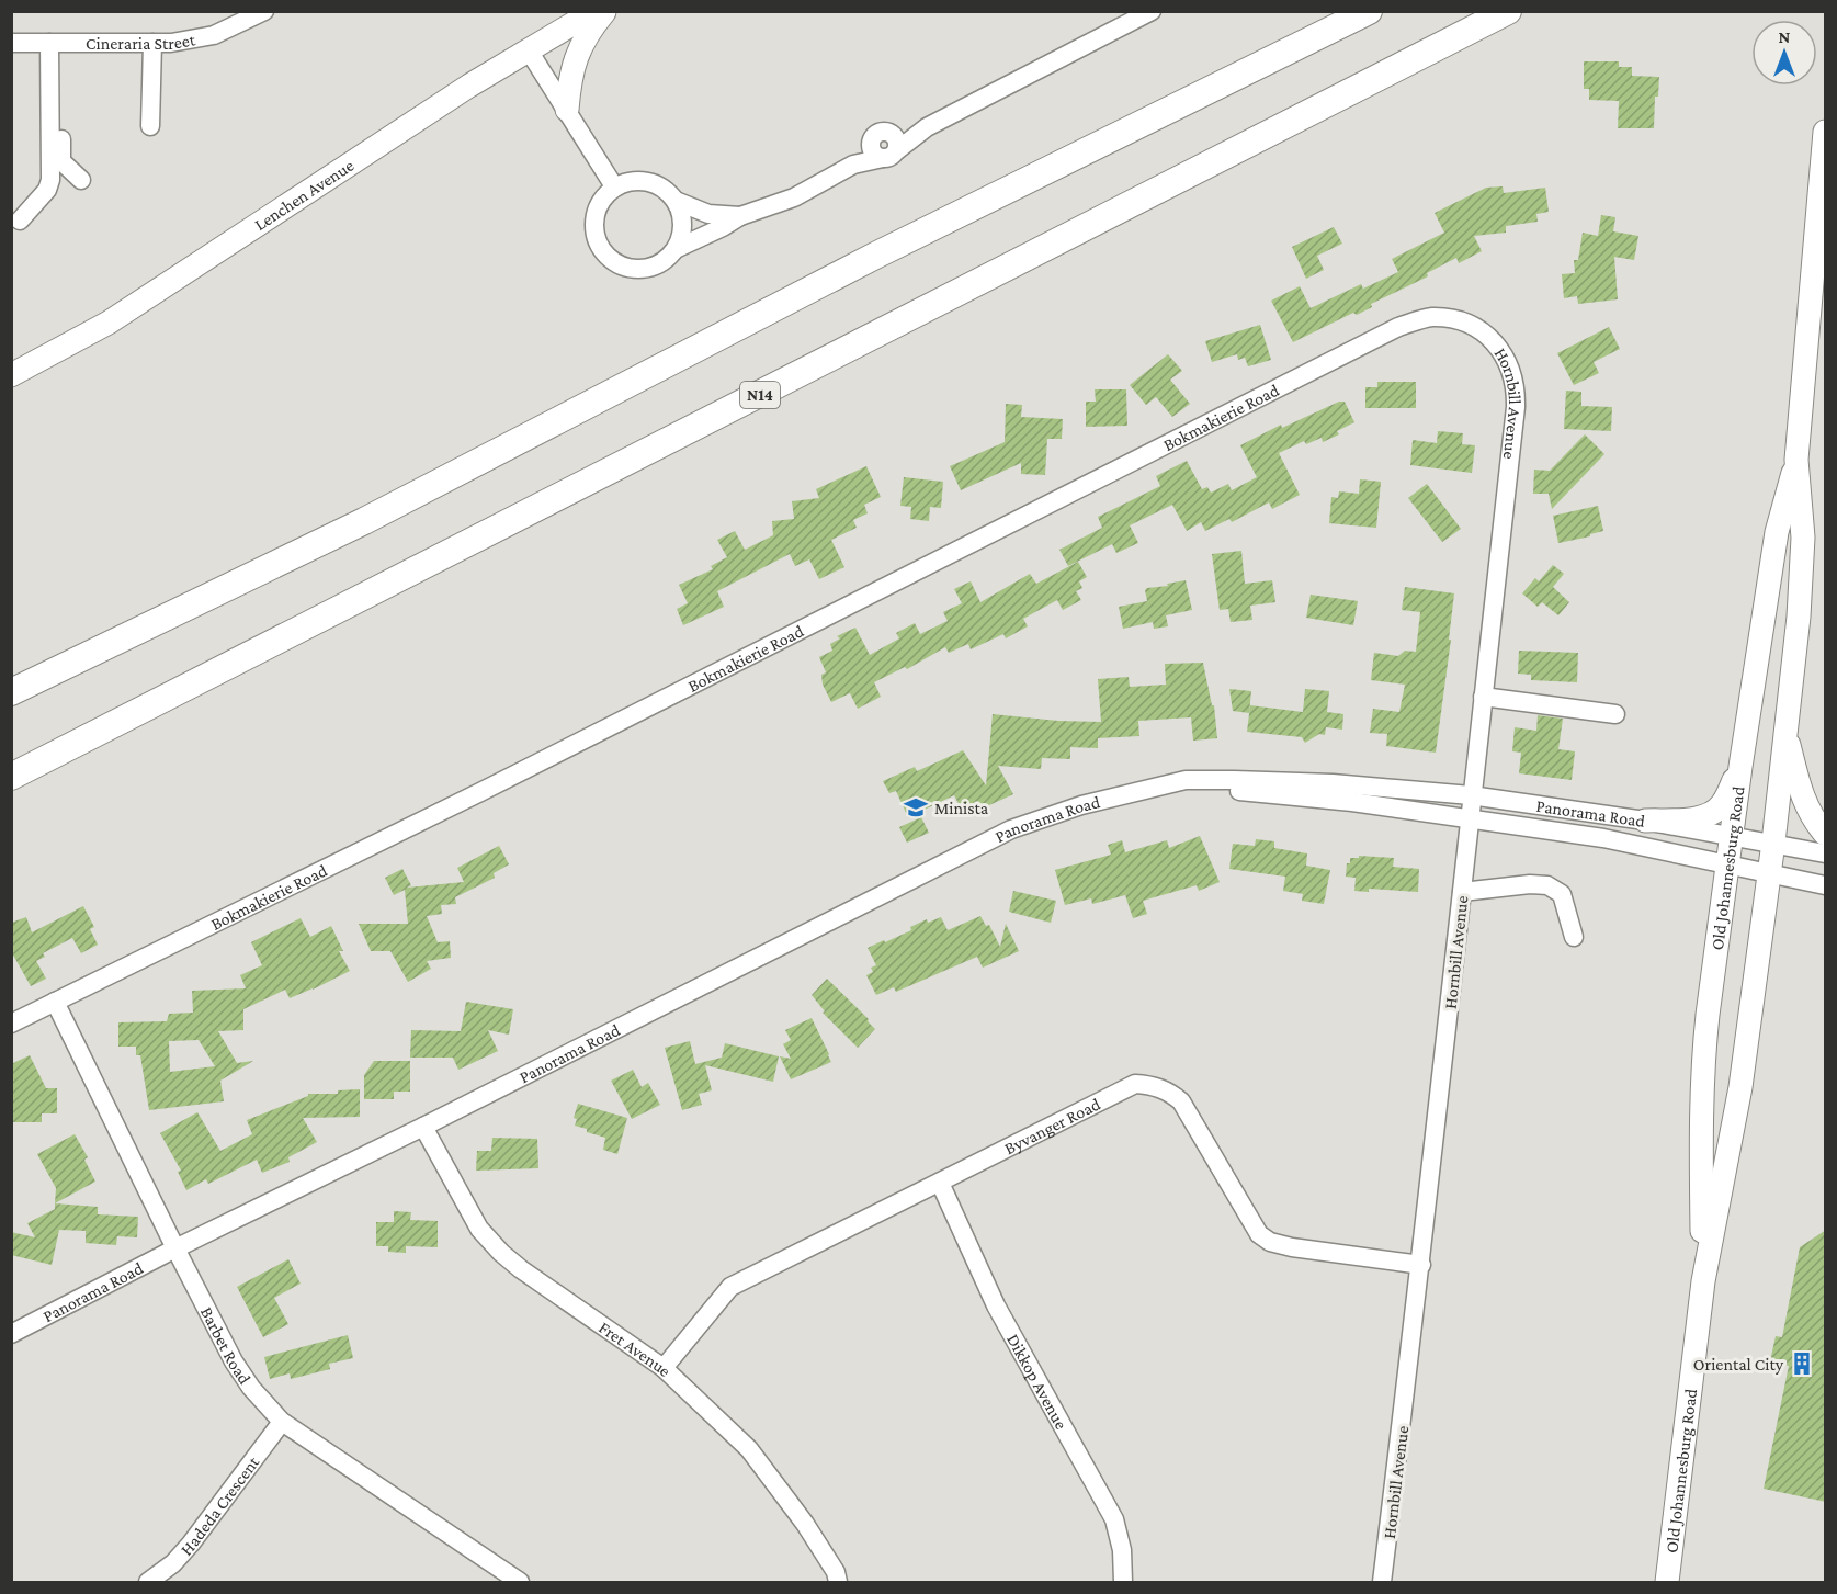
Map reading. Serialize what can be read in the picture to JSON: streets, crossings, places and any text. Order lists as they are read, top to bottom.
{
  "streets": {
    "highway": ["N14"],
    "main road": ["Lenchen Avenue", "Old Johannesburg Road"],
    "street": [
      "Cineraria Street",
      "Hornbill Avenue",
      "Bokmakierie Road",
      "Panorama Road",
      "Byvanger Road",
      "Barbet Road",
      "Fret Avenue",
      "Dikkop Avenue",
      "Hadeda Crescent"
    ]
  },
  "crossings": [
    ["Hornbill Avenue", "Bokmakierie Road"],
    ["Hornbill Avenue", "Panorama Road"],
    ["Hornbill Avenue", "Byvanger Road"],
    ["Bokmakierie Road", "Barbet Road"],
    ["Panorama Road", "Old Johannesburg Road"],
    ["Panorama Road", "Barbet Road"],
    ["Panorama Road", "Fret Avenue"],
    ["Byvanger Road", "Fret Avenue"],
    ["Byvanger Road", "Dikkop Avenue"],
    ["Barbet Road", "Hadeda Crescent"]
  ],
  "places": {
    "school or university": ["Minista"],
    "building": ["Oriental City"]
  },
  "north": "top"
}
